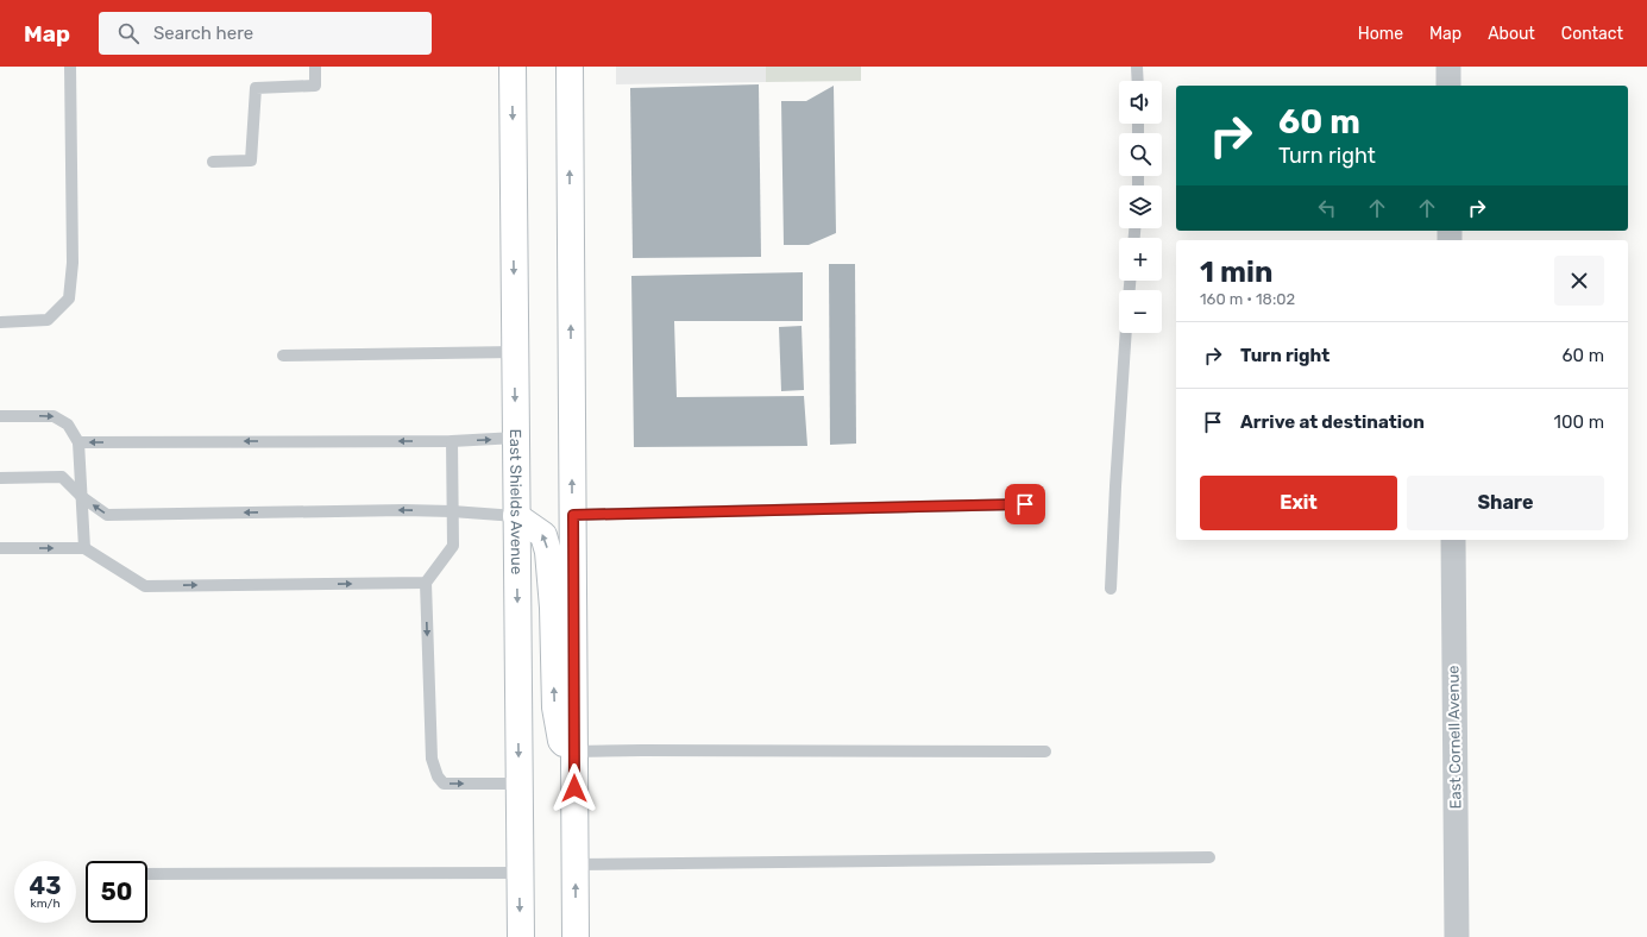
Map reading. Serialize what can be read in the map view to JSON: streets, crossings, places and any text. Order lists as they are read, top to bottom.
{
  "streets": {
    "main road": ["East Shields Avenue"],
    "street": ["East Cornell Avenue"]
  },
  "page": {
    "header": "Map",
    "search": "Search here",
    "nav": [
      "Home",
      "Map",
      "About",
      "Contact"
    ],
    "map_buttons": ["+", "−"],
    "turn": ["60 m", "Turn right"],
    "heading": ["1 min", "160 m · 18:02"],
    "list": [
      {
        "name": "Turn right",
        "value": "60 m"
      },
      {
        "name": "Arrive at destination",
        "value": "100 m"
      }
    ],
    "buttons": ["Exit", "Share"],
    "speed": "43 km/h",
    "limit": "50"
  }
}
